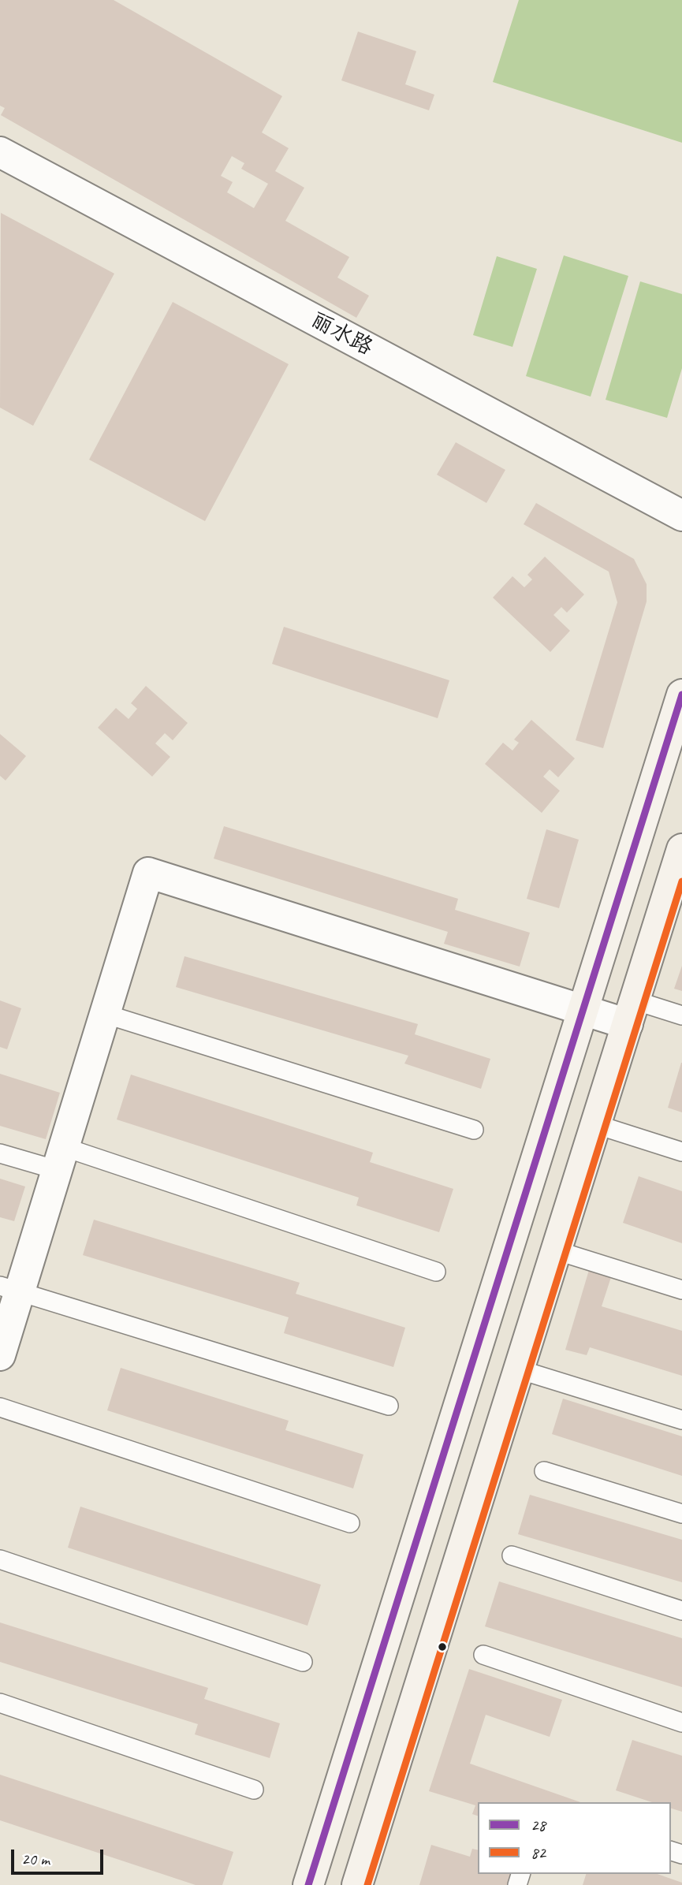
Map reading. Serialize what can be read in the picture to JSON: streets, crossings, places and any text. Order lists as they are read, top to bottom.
{
  "streets": {
    "street": ["丽水路"]
  },
  "lines": ["transit line 28", "transit line 82"],
  "legend": ["28", "82"],
  "scale_bar": "20 m"
}
